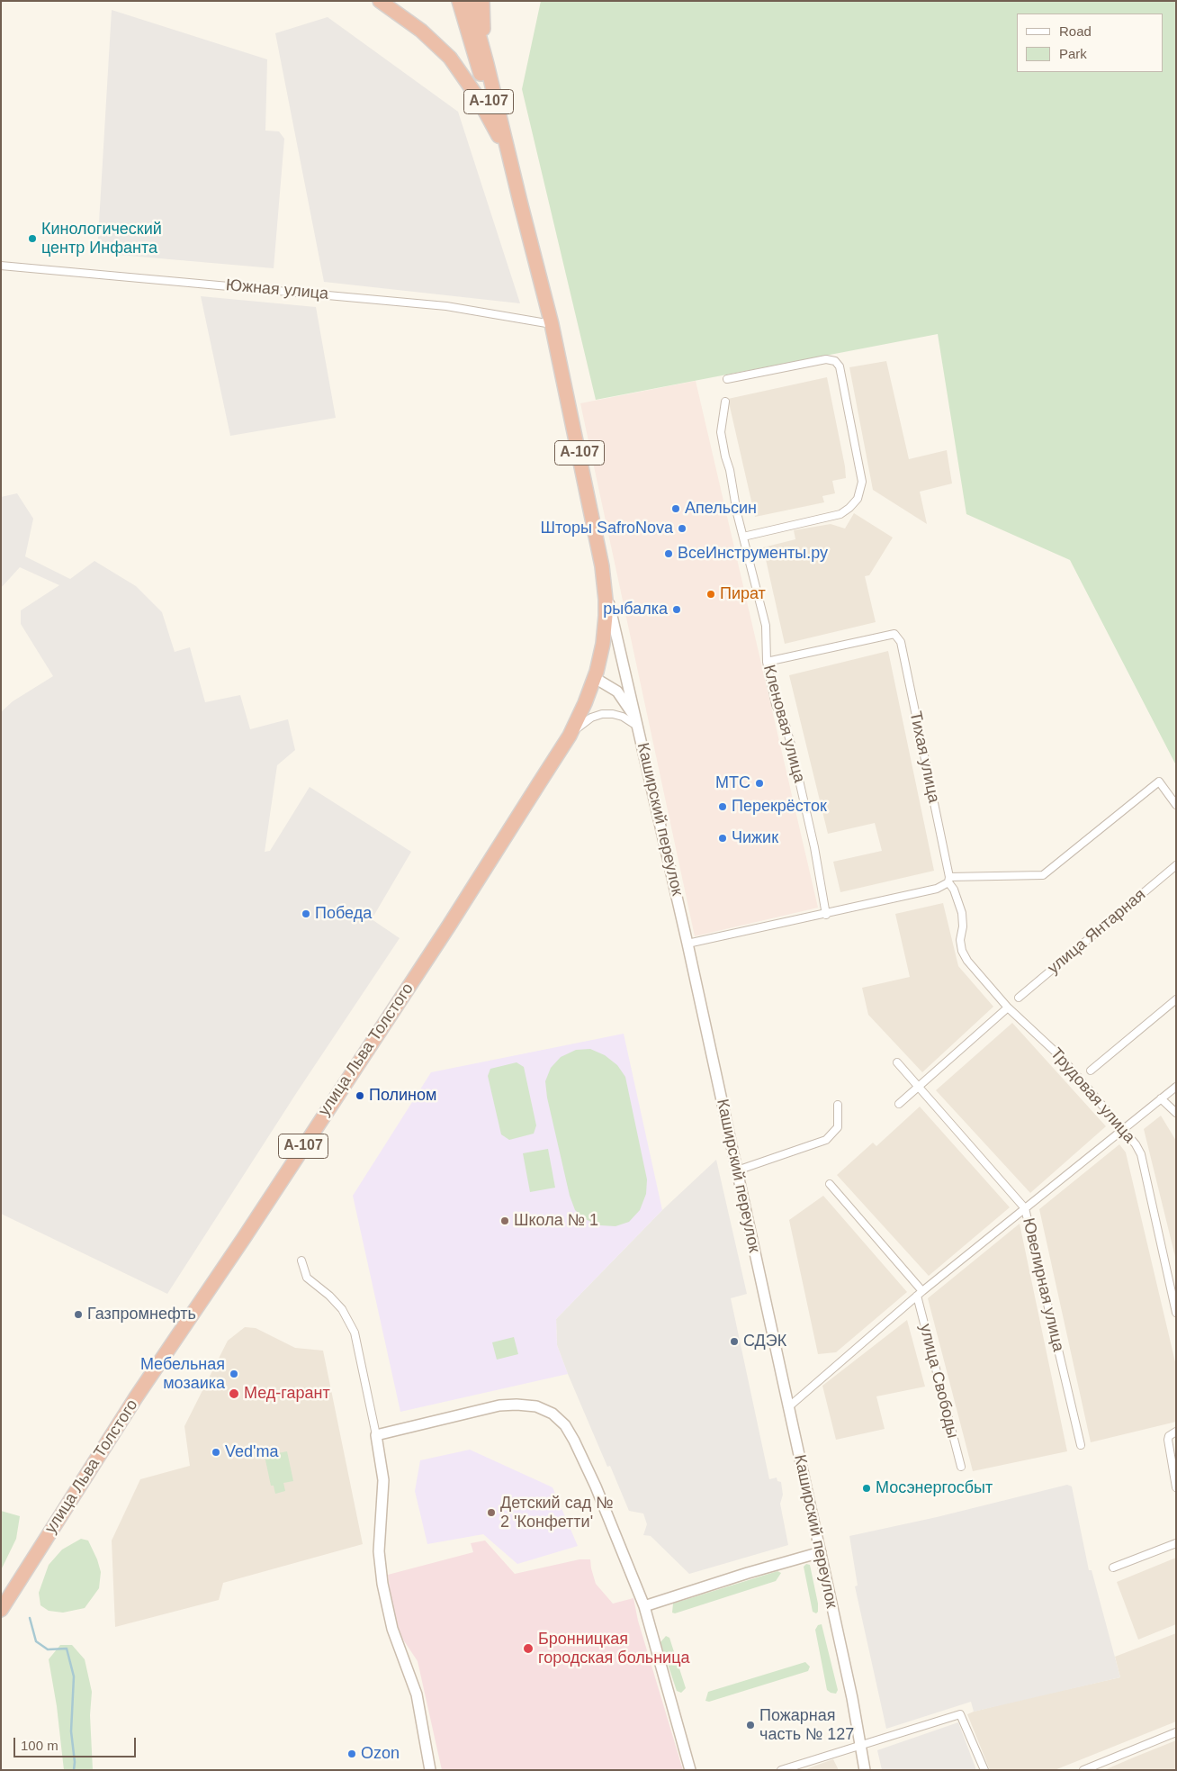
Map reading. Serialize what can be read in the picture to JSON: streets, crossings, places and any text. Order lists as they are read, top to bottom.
{
  "streets": {
    "highway": ["А-107", "улица Льва Толстого"],
    "main road": ["Каширский переулок"],
    "street": [
      "Южная улица",
      "Кленовая улица",
      "Тихая улица",
      "улица Янтарная",
      "Трудовая улица",
      "Ювелирная улица",
      "улица Свободы"
    ]
  },
  "crossings": [
    ["А-107", "Южная улица"],
    ["А-107", "Каширский переулок"],
    ["А-107", "улица Льва Толстого"],
    ["Кленовая улица", "Тихая улица"],
    ["Тихая улица", "Трудовая улица"],
    ["Каширский переулок", "улица Льва Толстого"]
  ],
  "places": [
    "Кинологический центр Инфанта",
    "Апельсин",
    "Шторы SafroNova",
    "ВсеИнструменты.ру",
    "Пират",
    "рыбалка",
    "МТС",
    "Перекрёсток",
    "Чижик",
    "Победа",
    "Полином",
    "Школа № 1",
    "Газпромнефть",
    "СДЭК",
    "Мебельная мозаика",
    "Мед-гарант",
    "Ved'ma",
    "Мосэнергосбыт",
    "Детский сад № 2 'Конфетти'",
    "Бронницкая городская больница",
    "Пожарная часть № 127",
    "Ozon"
  ],
  "legend": ["Road", "Park"],
  "scale_bar": "100 m"
}
